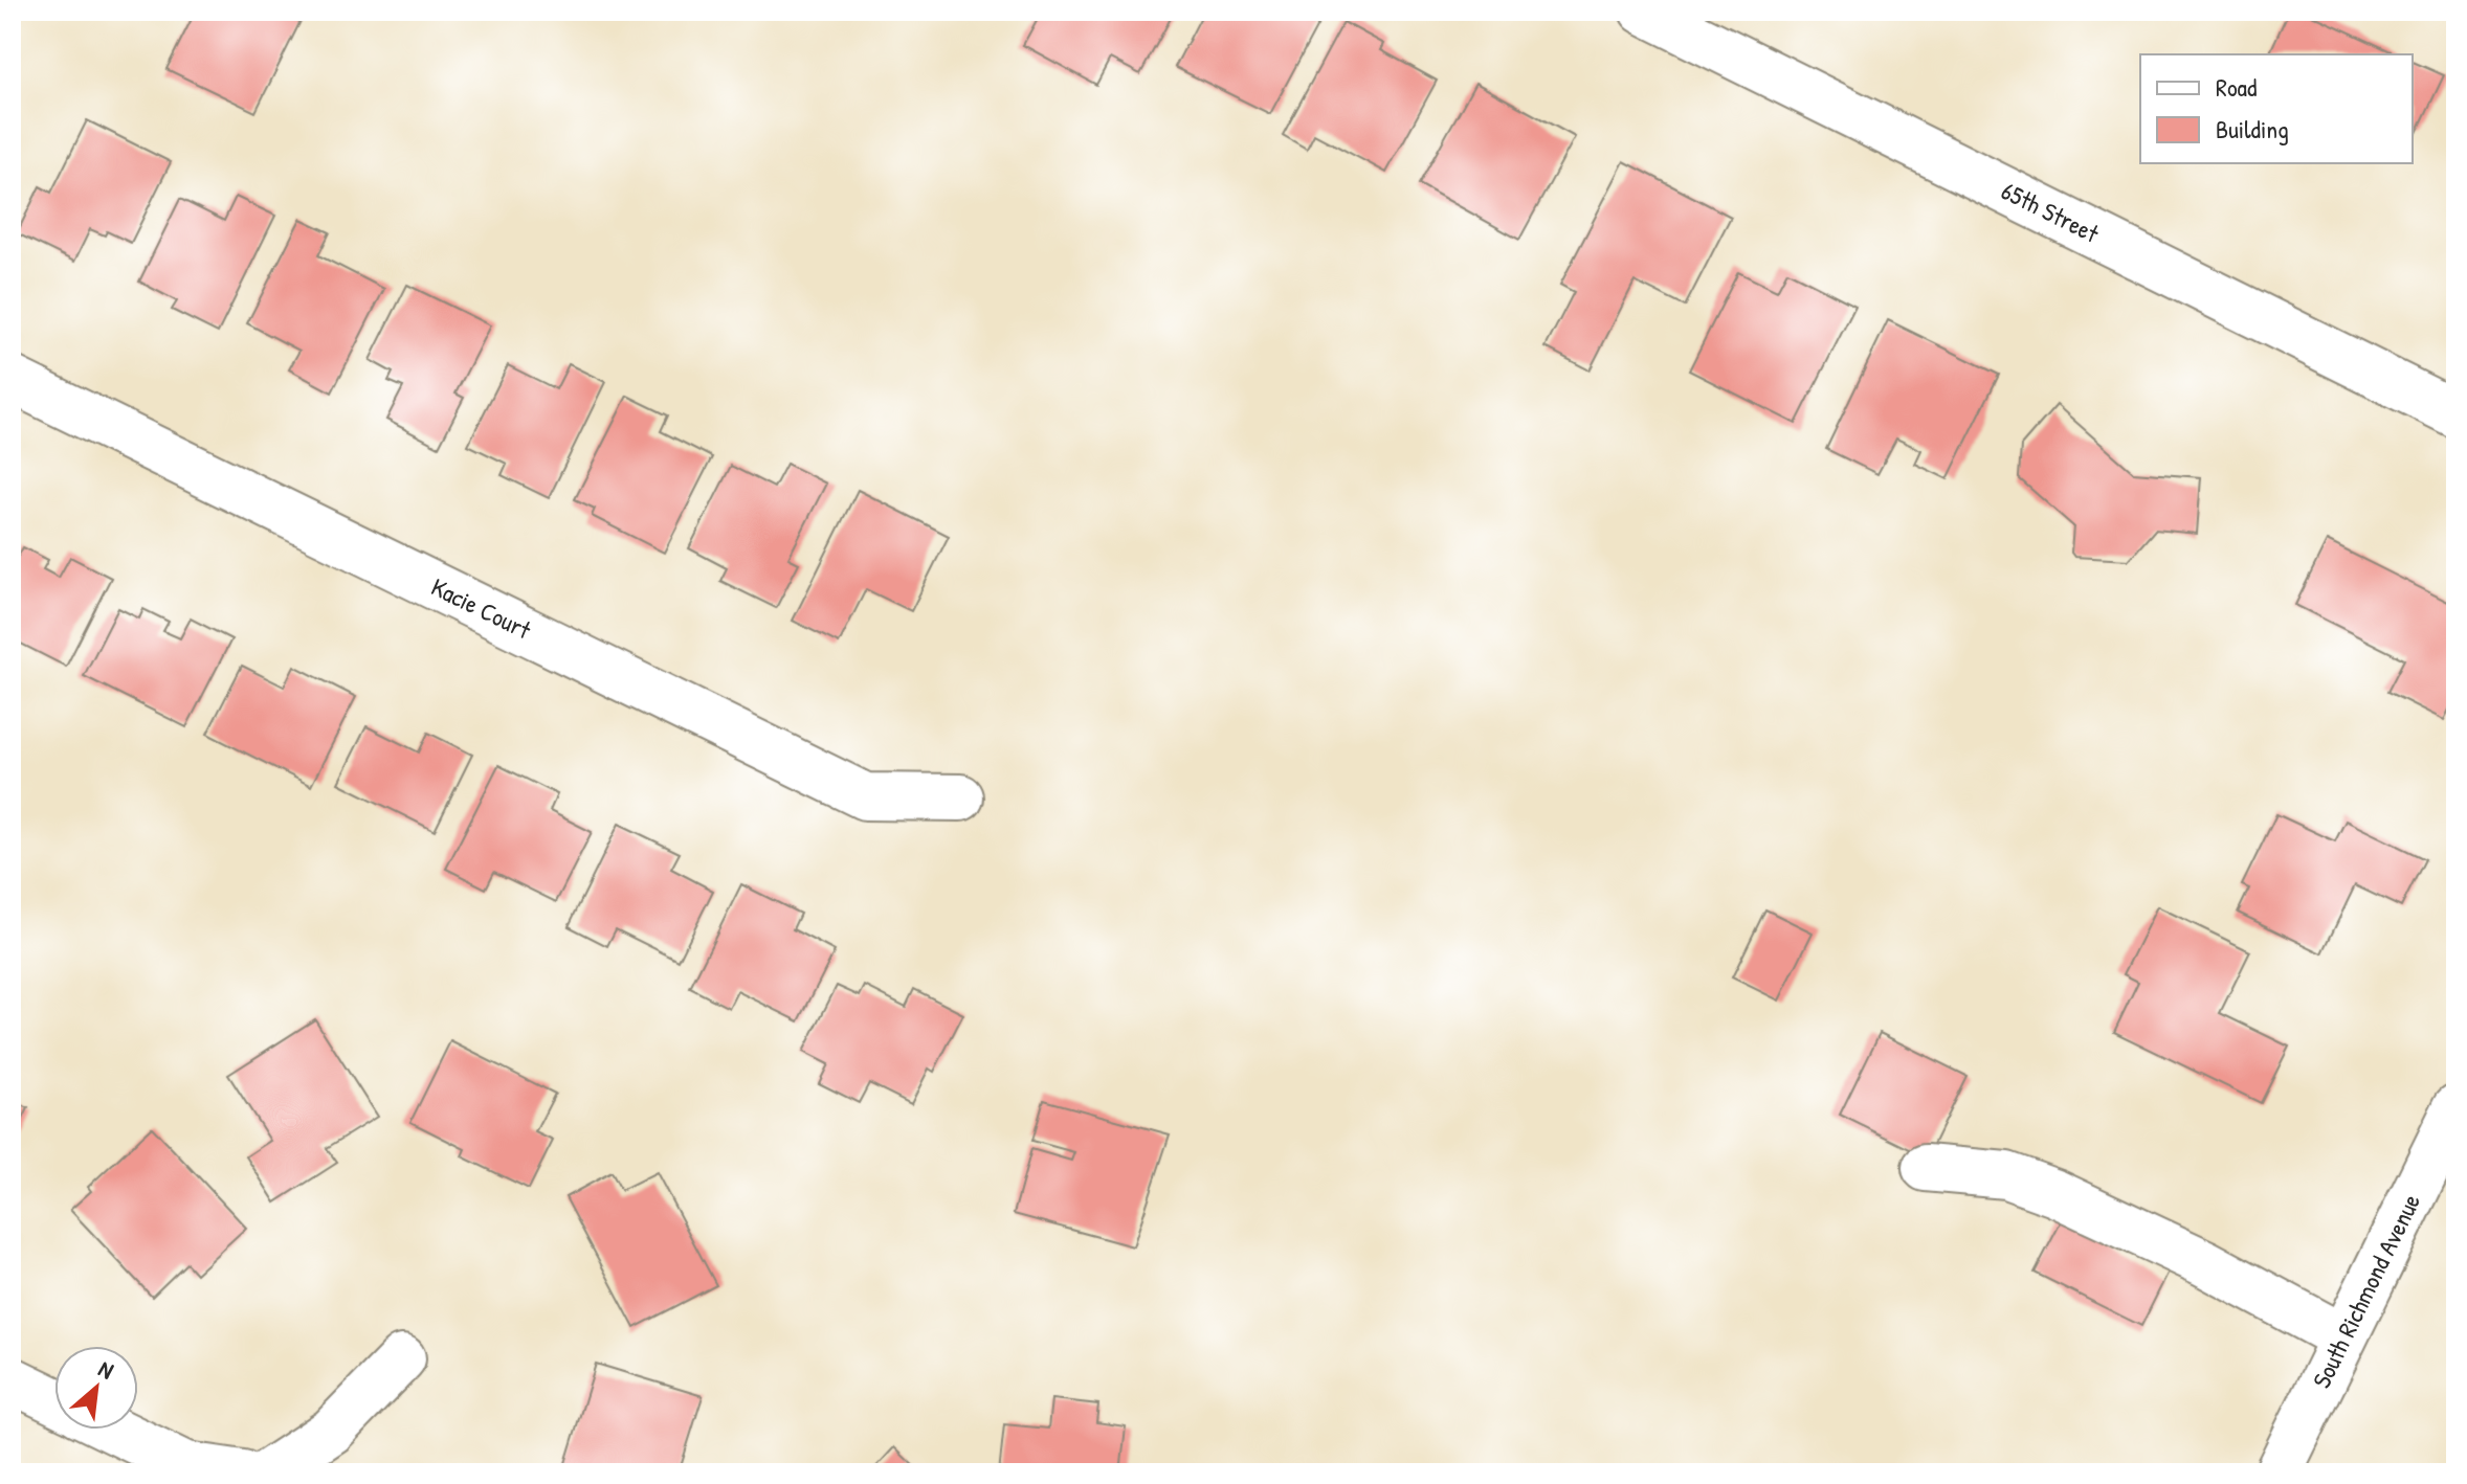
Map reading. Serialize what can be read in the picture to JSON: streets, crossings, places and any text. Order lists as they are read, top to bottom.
{
  "streets": {
    "street": ["65th Street", "Kacie Court", "South Richmond Avenue"]
  },
  "legend": ["Road", "Building"],
  "north": "top right"
}
